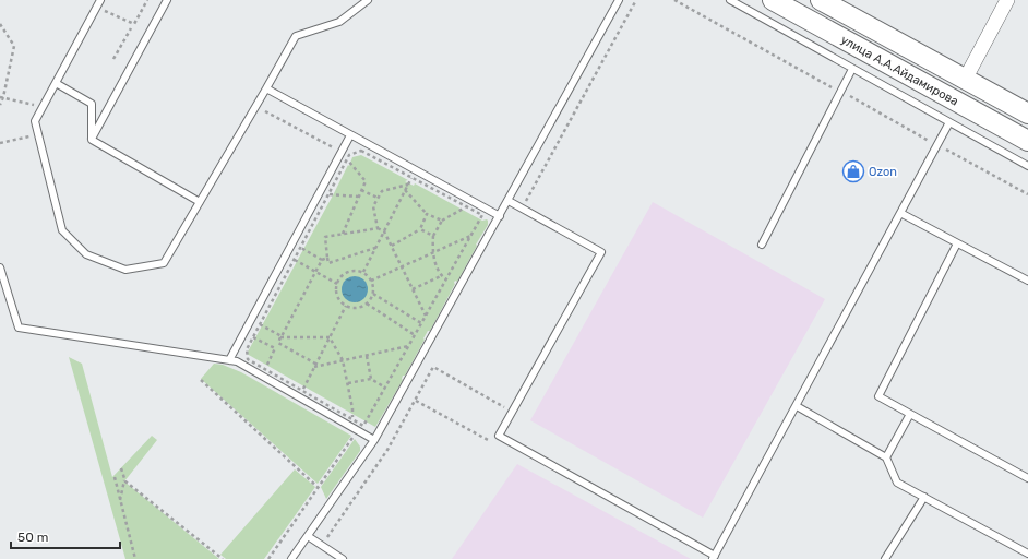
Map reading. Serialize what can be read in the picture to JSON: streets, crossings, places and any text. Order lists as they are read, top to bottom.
{
  "streets": {
    "main road": ["улица А.А.Айдамирова"]
  },
  "places": {
    "shop": ["Ozon"]
  },
  "scale_bar": "50 m"
}
